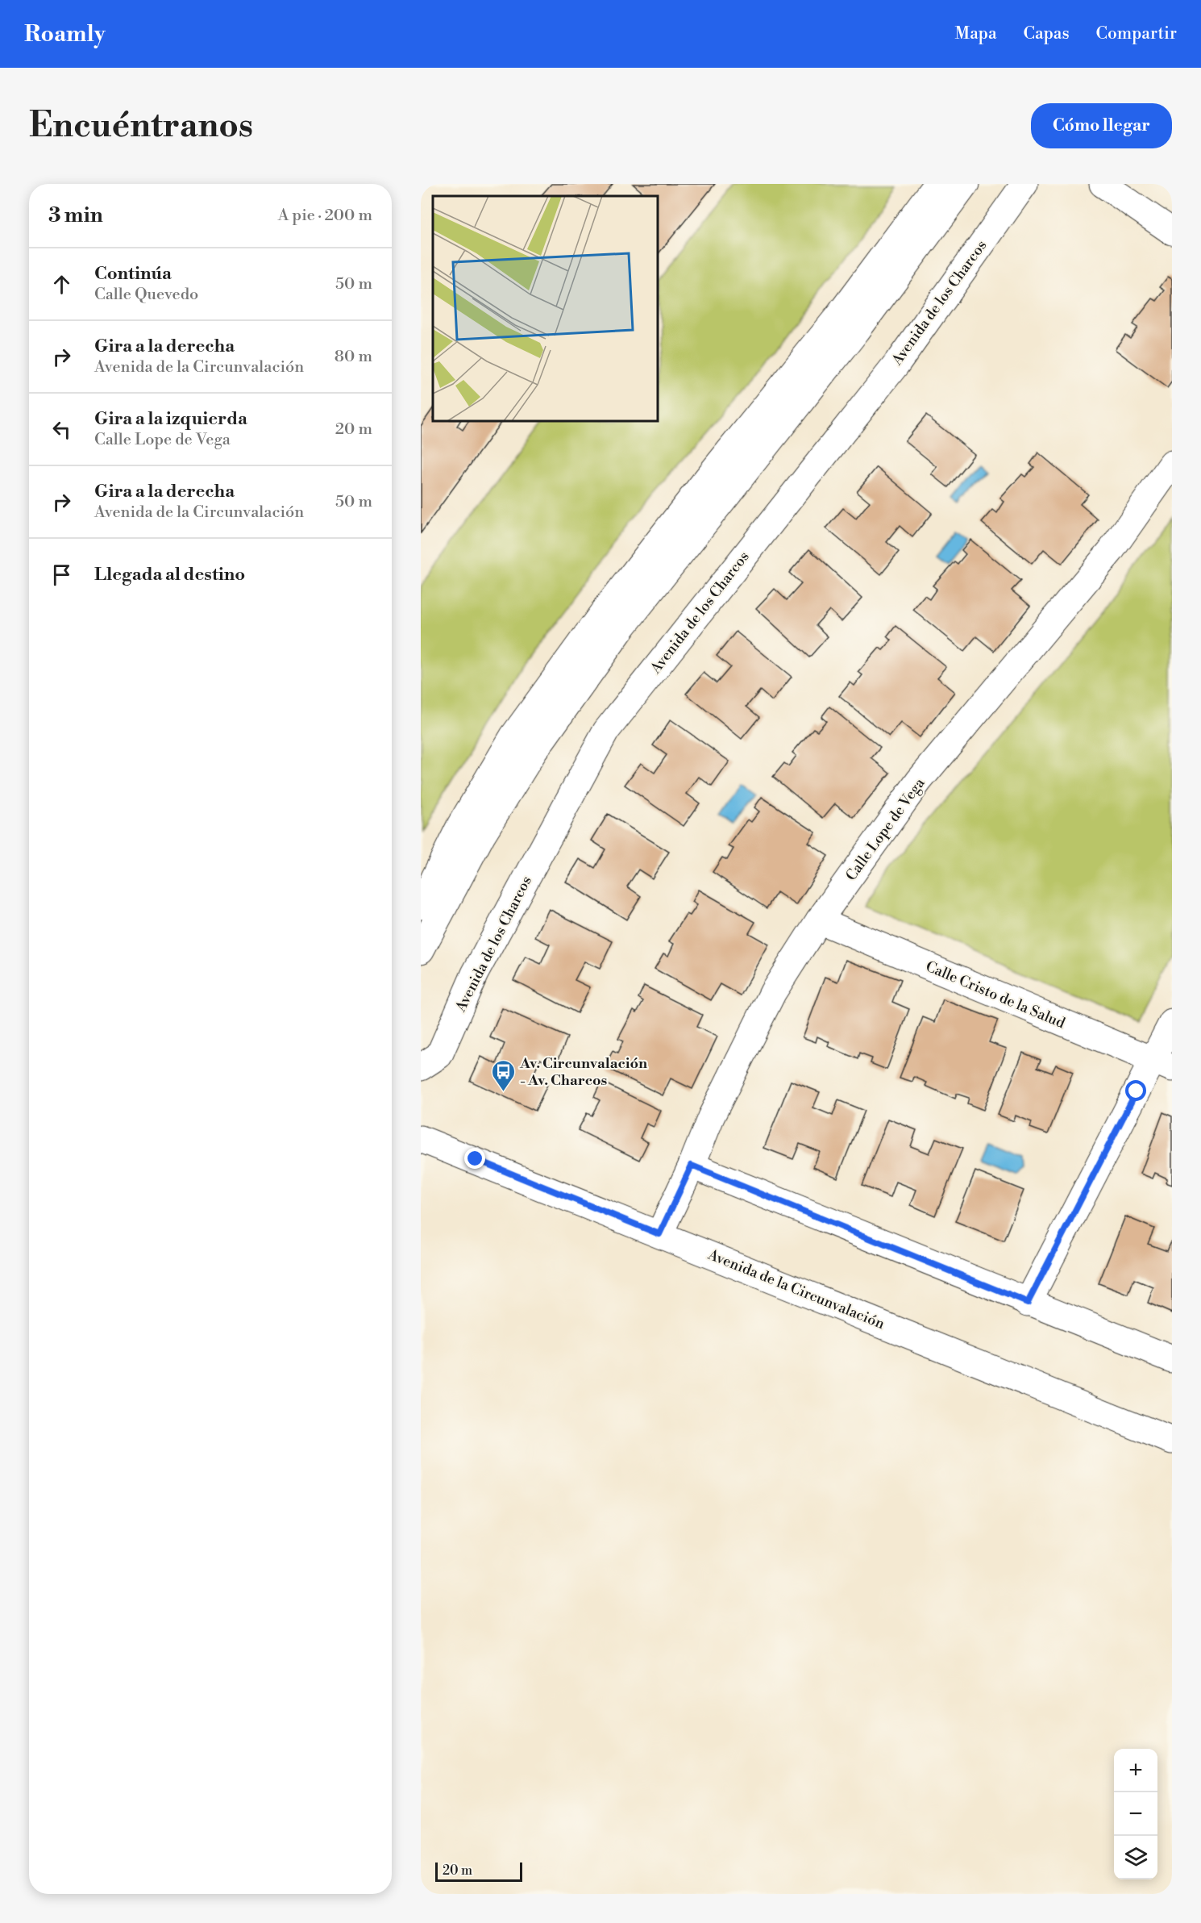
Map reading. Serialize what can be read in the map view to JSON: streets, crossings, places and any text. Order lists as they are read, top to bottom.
{
  "streets": {
    "street": [
      "Avenida de los Charcos",
      "Calle Lope de Vega",
      "Calle Cristo de la Salud",
      "Avenida de la Circunvalación"
    ]
  },
  "crossings": [
    ["Calle Lope de Vega", "Calle Cristo de la Salud"],
    ["Calle Lope de Vega", "Avenida de la Circunvalación"]
  ],
  "places": {
    "bus stop": ["Av. Circunvalación - Av. Charcos"]
  },
  "scale_bar": "20 m",
  "page": {
    "header": "Roamly",
    "nav": ["Mapa", "Capas", "Compartir"],
    "buttons": "Cómo llegar",
    "title": "Encuéntranos",
    "heading": ["3 min", "A pie · 200 m"],
    "list": [
      ["Continúa", "Calle Quevedo", "50 m"],
      ["Gira a la derecha", "Avenida de la Circunvalación", "80 m"],
      ["Gira a la izquierda", "Calle Lope de Vega", "20 m"],
      ["Gira a la derecha", "Avenida de la Circunvalación", "50 m"],
      "Llegada al destino"
    ],
    "map_buttons": ["+", "−"],
    "scale": "20 m"
  }
}
